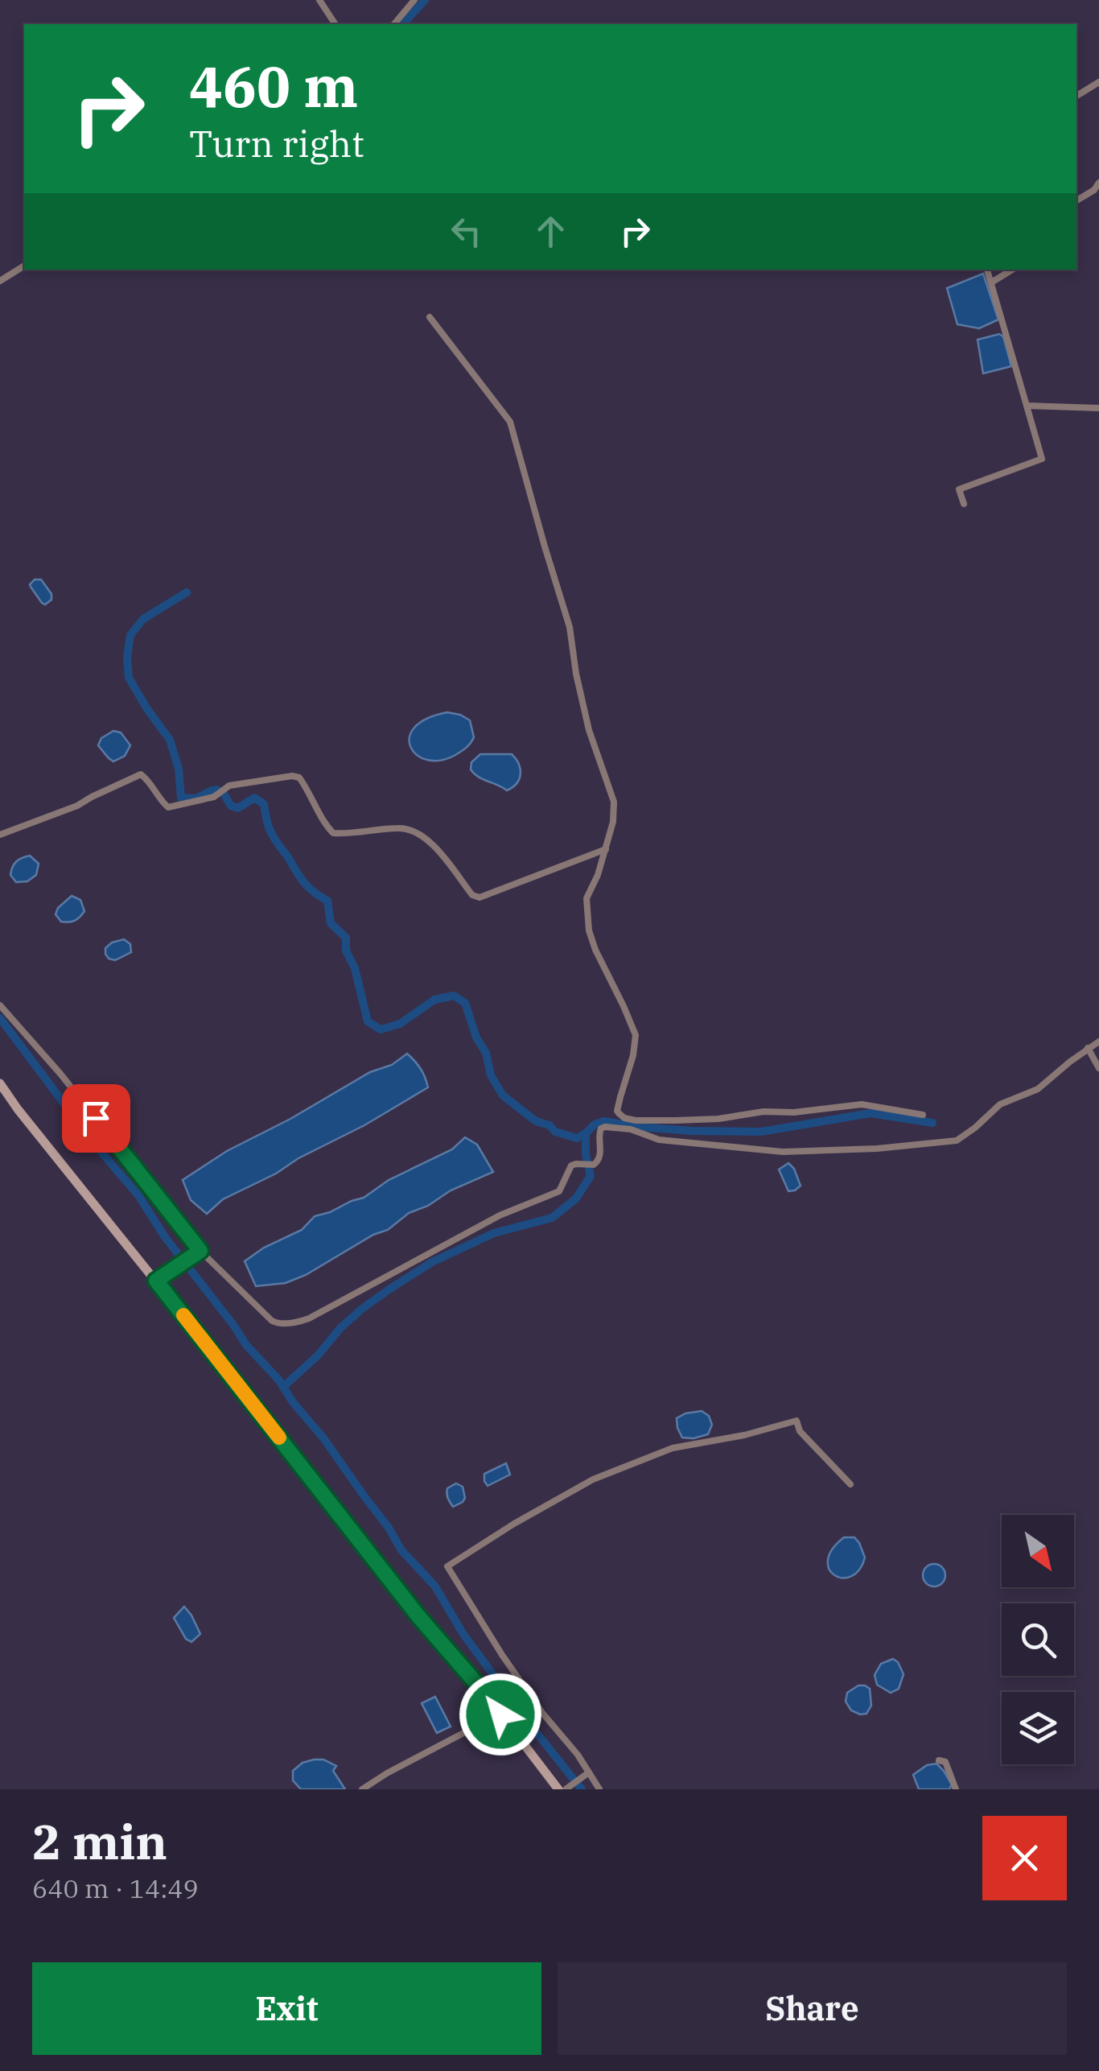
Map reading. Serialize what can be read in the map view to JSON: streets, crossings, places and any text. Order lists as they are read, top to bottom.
{
  "north": "bottom right",
  "page": {
    "turn": ["460 m", "Turn right"],
    "heading": ["2 min", "640 m · 14:49"],
    "buttons": ["Exit", "Share"]
  }
}
